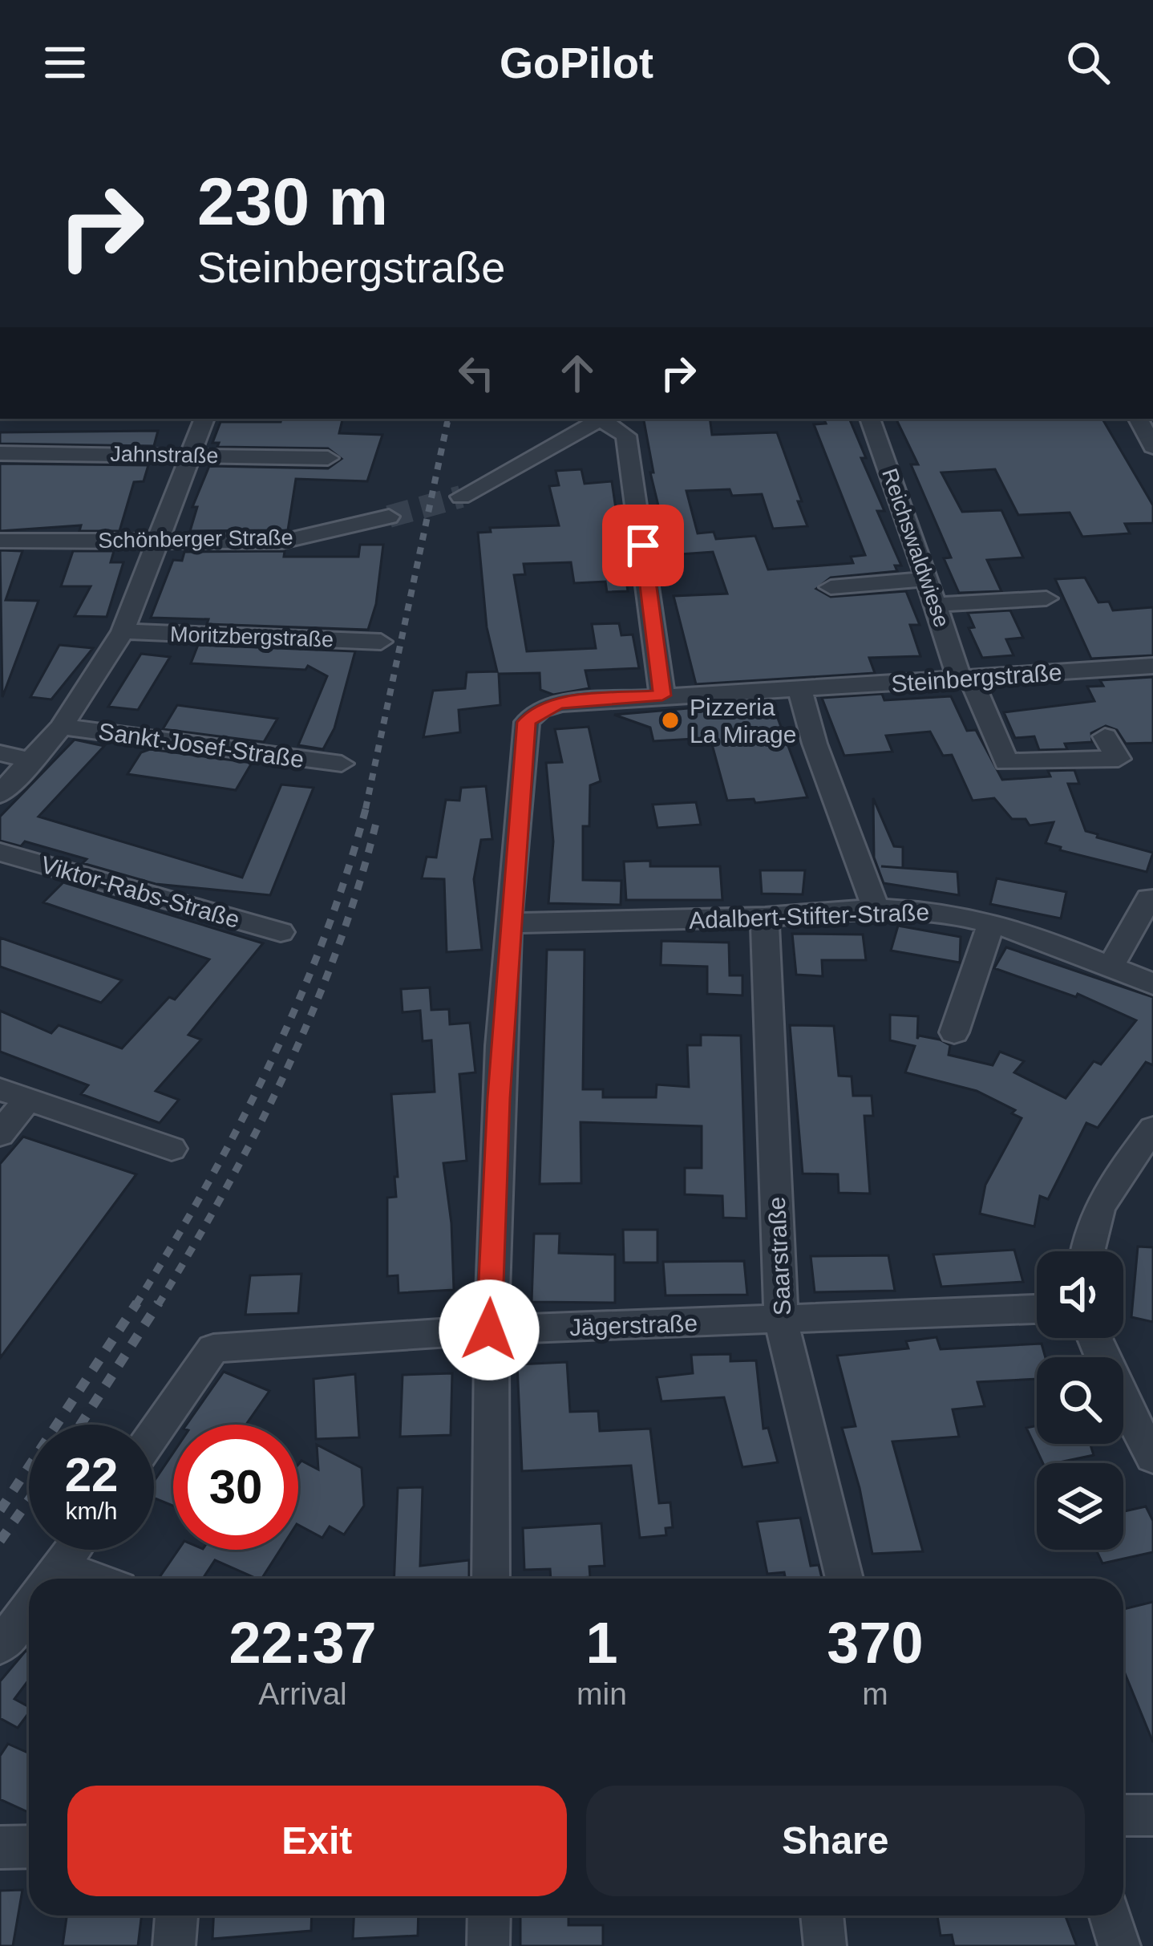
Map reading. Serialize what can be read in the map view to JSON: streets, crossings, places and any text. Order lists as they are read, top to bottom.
{
  "streets": {
    "street": [
      "Jahnstraße",
      "Schönberger Straße",
      "Reichswaldwiese",
      "Moritzbergstraße",
      "Steinbergstraße",
      "Sankt-Josef-Straße",
      "Viktor-Rabs-Straße",
      "Adalbert-Stifter-Straße",
      "Saarstraße",
      "Jägerstraße"
    ]
  },
  "crossings": [
    ["Reichswaldwiese", "Steinbergstraße"],
    ["Steinbergstraße", "Adalbert-Stifter-Straße"],
    ["Steinbergstraße", "Jägerstraße"],
    ["Adalbert-Stifter-Straße", "Saarstraße"],
    ["Saarstraße", "Jägerstraße"]
  ],
  "places": ["Pizzeria La Mirage"],
  "page": {
    "header": "GoPilot",
    "turn": ["230 m", "Steinbergstraße"],
    "speed": "22 km/h",
    "limit": "30",
    "eta": [
      "22:37",
      "Arrival",
      "1",
      "min",
      "370",
      "m"
    ],
    "buttons": ["Exit", "Share"]
  }
}
